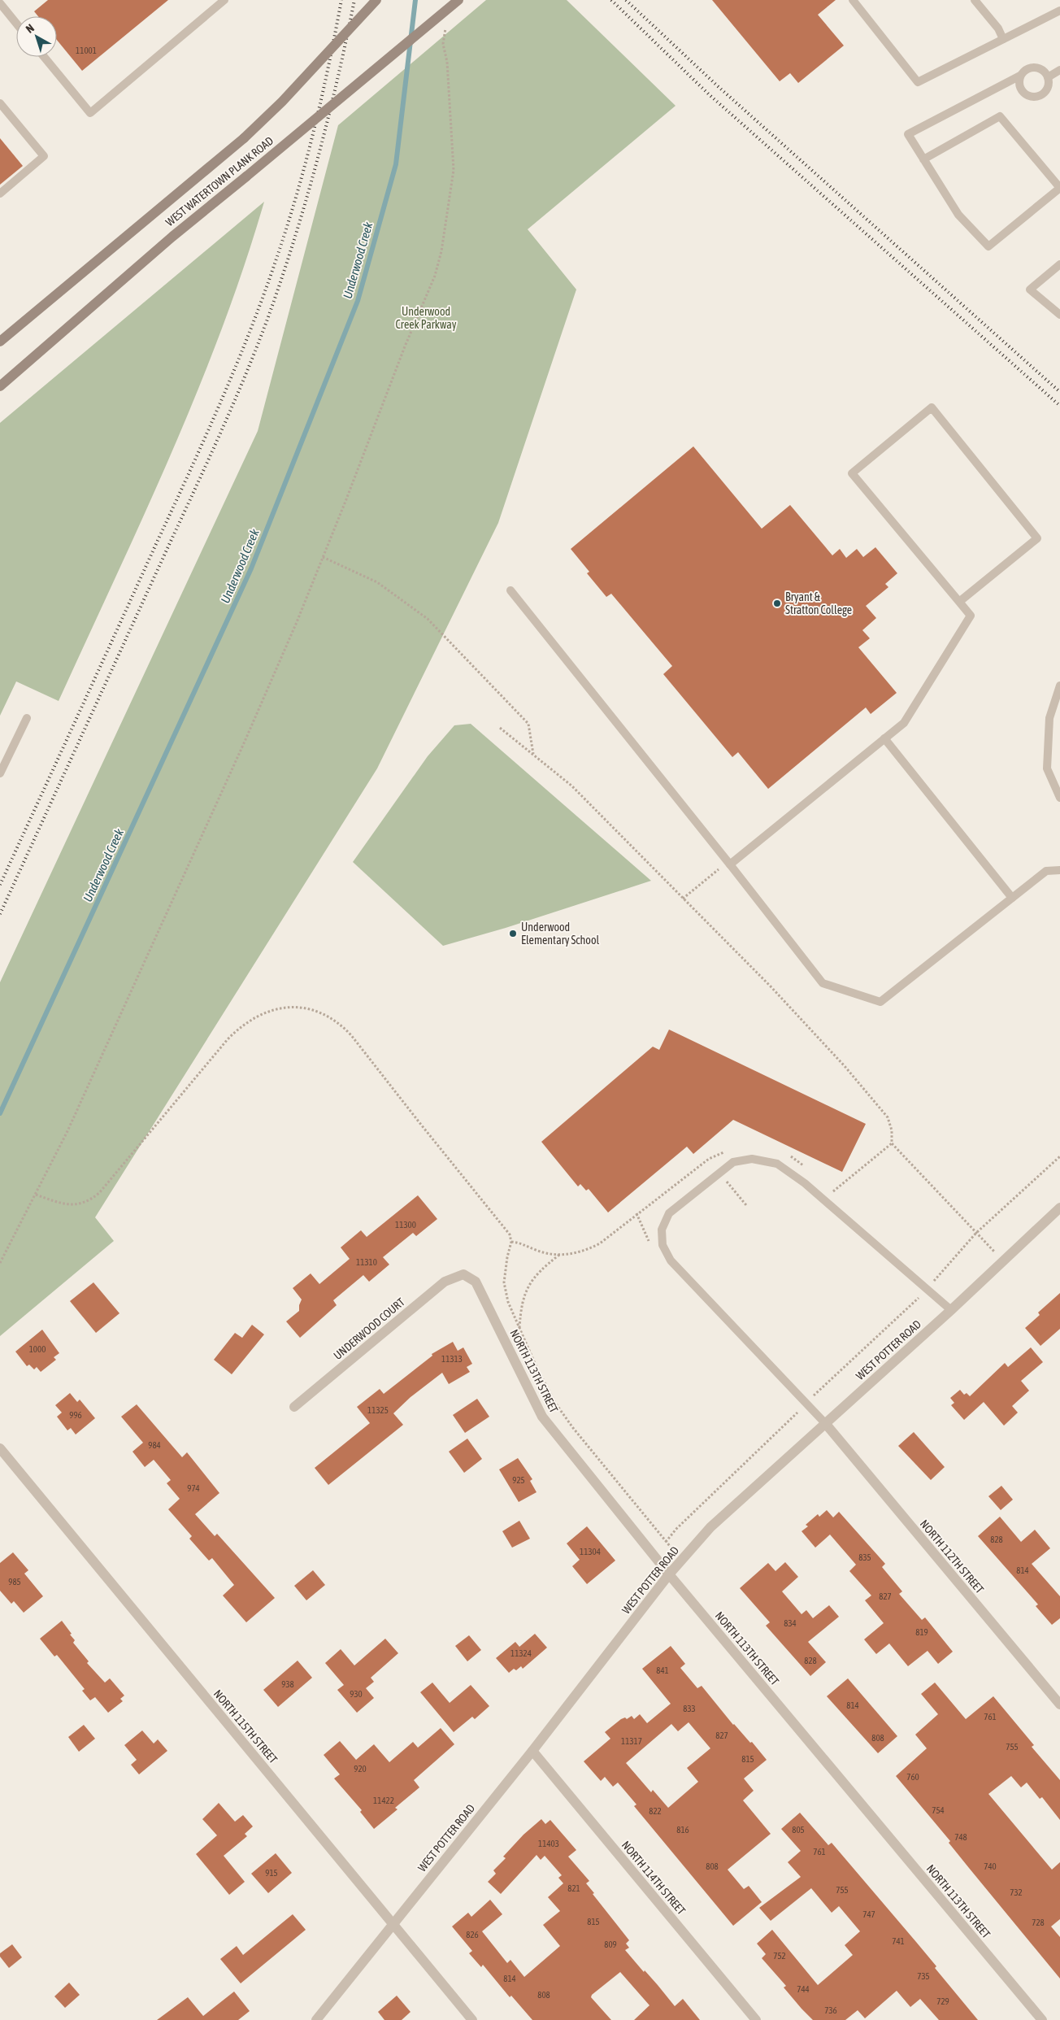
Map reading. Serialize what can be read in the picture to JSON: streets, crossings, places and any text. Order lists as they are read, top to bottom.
{
  "streets": {
    "street": [
      "WEST WATERTOWN PLANK ROAD",
      "UNDERWOOD COURT",
      "WEST POTTER ROAD",
      "NORTH 113TH STREET",
      "NORTH 112TH STREET",
      "NORTH 115TH STREET",
      "NORTH 114TH STREET"
    ]
  },
  "crossings": [
    ["UNDERWOOD COURT", "NORTH 113TH STREET"],
    ["WEST POTTER ROAD", "NORTH 113TH STREET"],
    ["WEST POTTER ROAD", "NORTH 112TH STREET"],
    ["WEST POTTER ROAD", "NORTH 115TH STREET"],
    ["WEST POTTER ROAD", "NORTH 114TH STREET"]
  ],
  "water": ["Underwood Creek"],
  "parks": ["Underwood Creek Parkway"],
  "places": ["Bryant & Stratton College", "Underwood Elementary School"],
  "house_numbers": [
    "11001",
    "11300",
    "11310",
    "1000",
    "11313",
    "11325",
    "996",
    "984",
    "925",
    "974",
    "828",
    "11304",
    "835",
    "814",
    "985",
    "827",
    "834",
    "819",
    "11324",
    "828",
    "841",
    "938",
    "930",
    "814",
    "833",
    "761",
    "827",
    "808",
    "11317",
    "755",
    "815",
    "920",
    "760",
    "11422",
    "754",
    "822",
    "816",
    "805",
    "748",
    "11403",
    "761",
    "808",
    "740",
    "915",
    "821",
    "755",
    "732",
    "747",
    "815",
    "728",
    "826",
    "741",
    "809",
    "752",
    "735",
    "814",
    "744",
    "808",
    "729",
    "736"
  ],
  "north": "top left"
}
